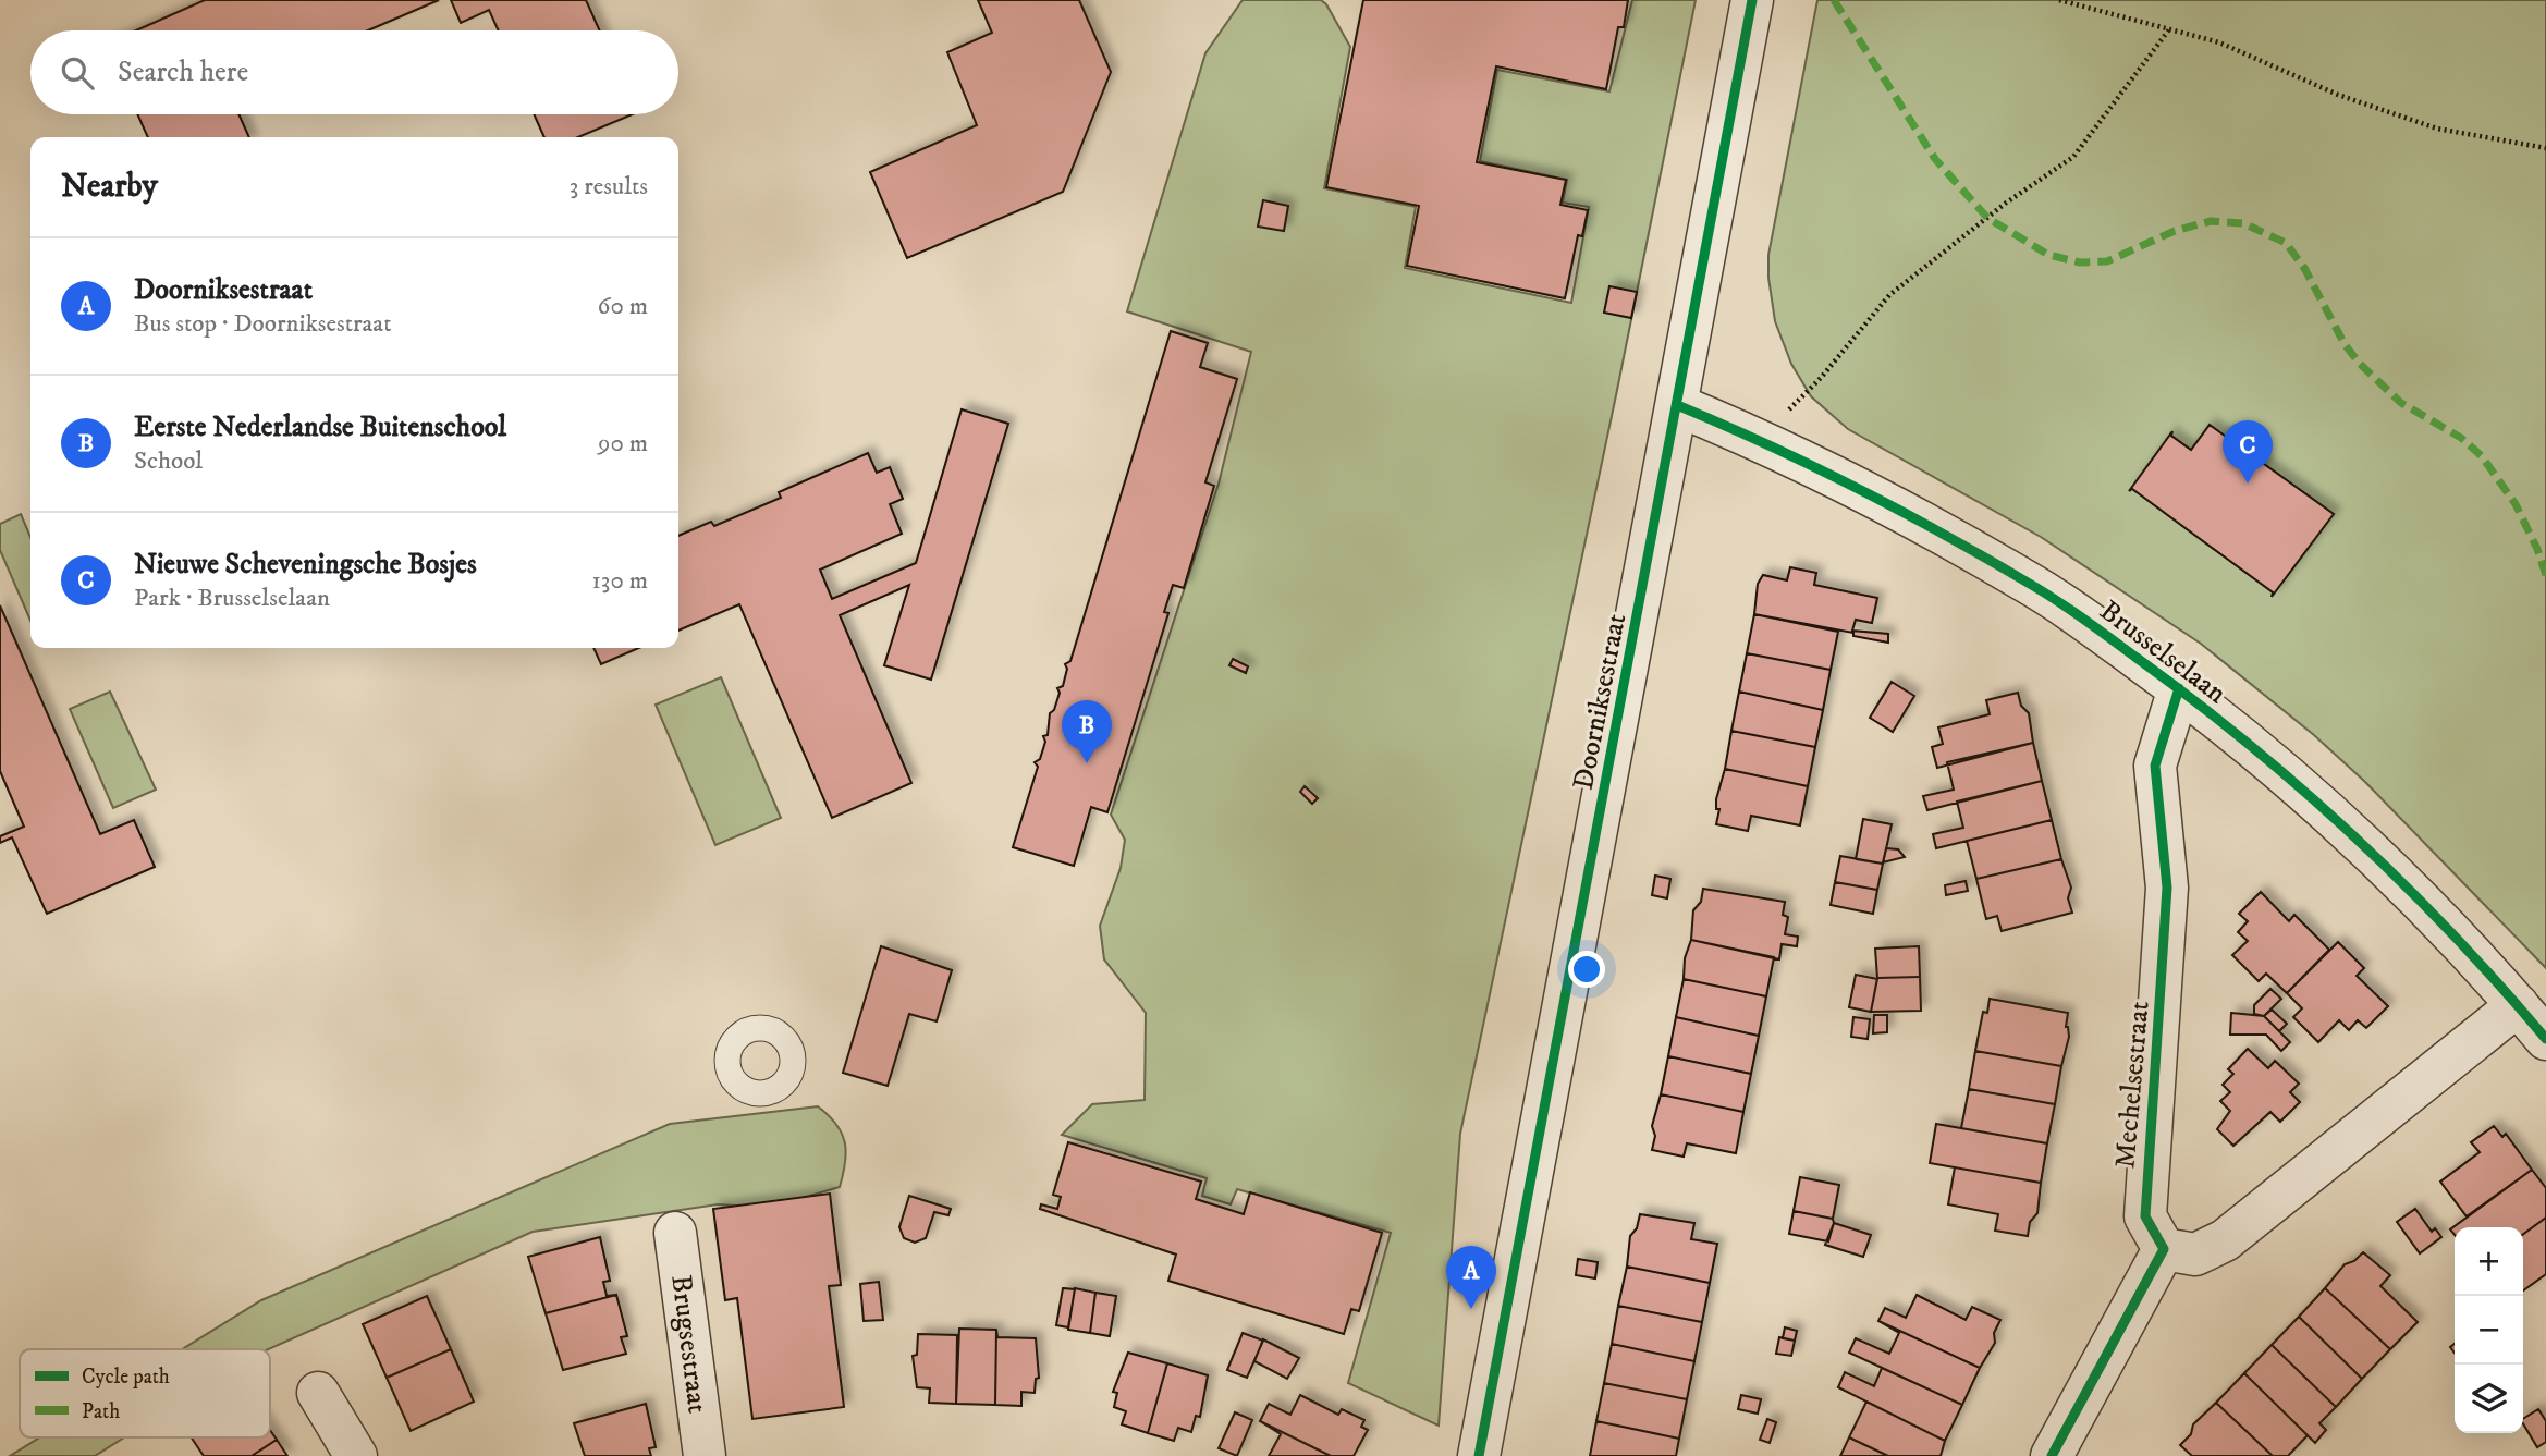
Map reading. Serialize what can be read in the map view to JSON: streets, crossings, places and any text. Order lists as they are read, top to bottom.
{
  "streets": {
    "street": [
      "Brusselselaan",
      "Doorniksestraat",
      "Mechelsestraat",
      "Brugsestraat"
    ]
  },
  "crossings": [
    ["Brusselselaan", "Doorniksestraat"],
    ["Brusselselaan", "Mechelsestraat"]
  ],
  "legend": ["Cycle path", "Path"],
  "page": {
    "search": "Search here",
    "heading": ["Nearby", "3 results"],
    "list": [
      {
        "mark": "A",
        "name": "Doorniksestraat",
        "note": "Bus stop · Doorniksestraat",
        "value": "60 m"
      },
      {
        "mark": "B",
        "name": "Eerste Nederlandse Buitenschool",
        "note": "School",
        "value": "90 m"
      },
      {
        "mark": "C",
        "name": "Nieuwe Scheveningsche Bosjes",
        "note": "Park · Brusselselaan",
        "value": "130 m"
      }
    ],
    "pins": ["C", "B", "A"],
    "map_buttons": ["+", "−"]
  }
}
